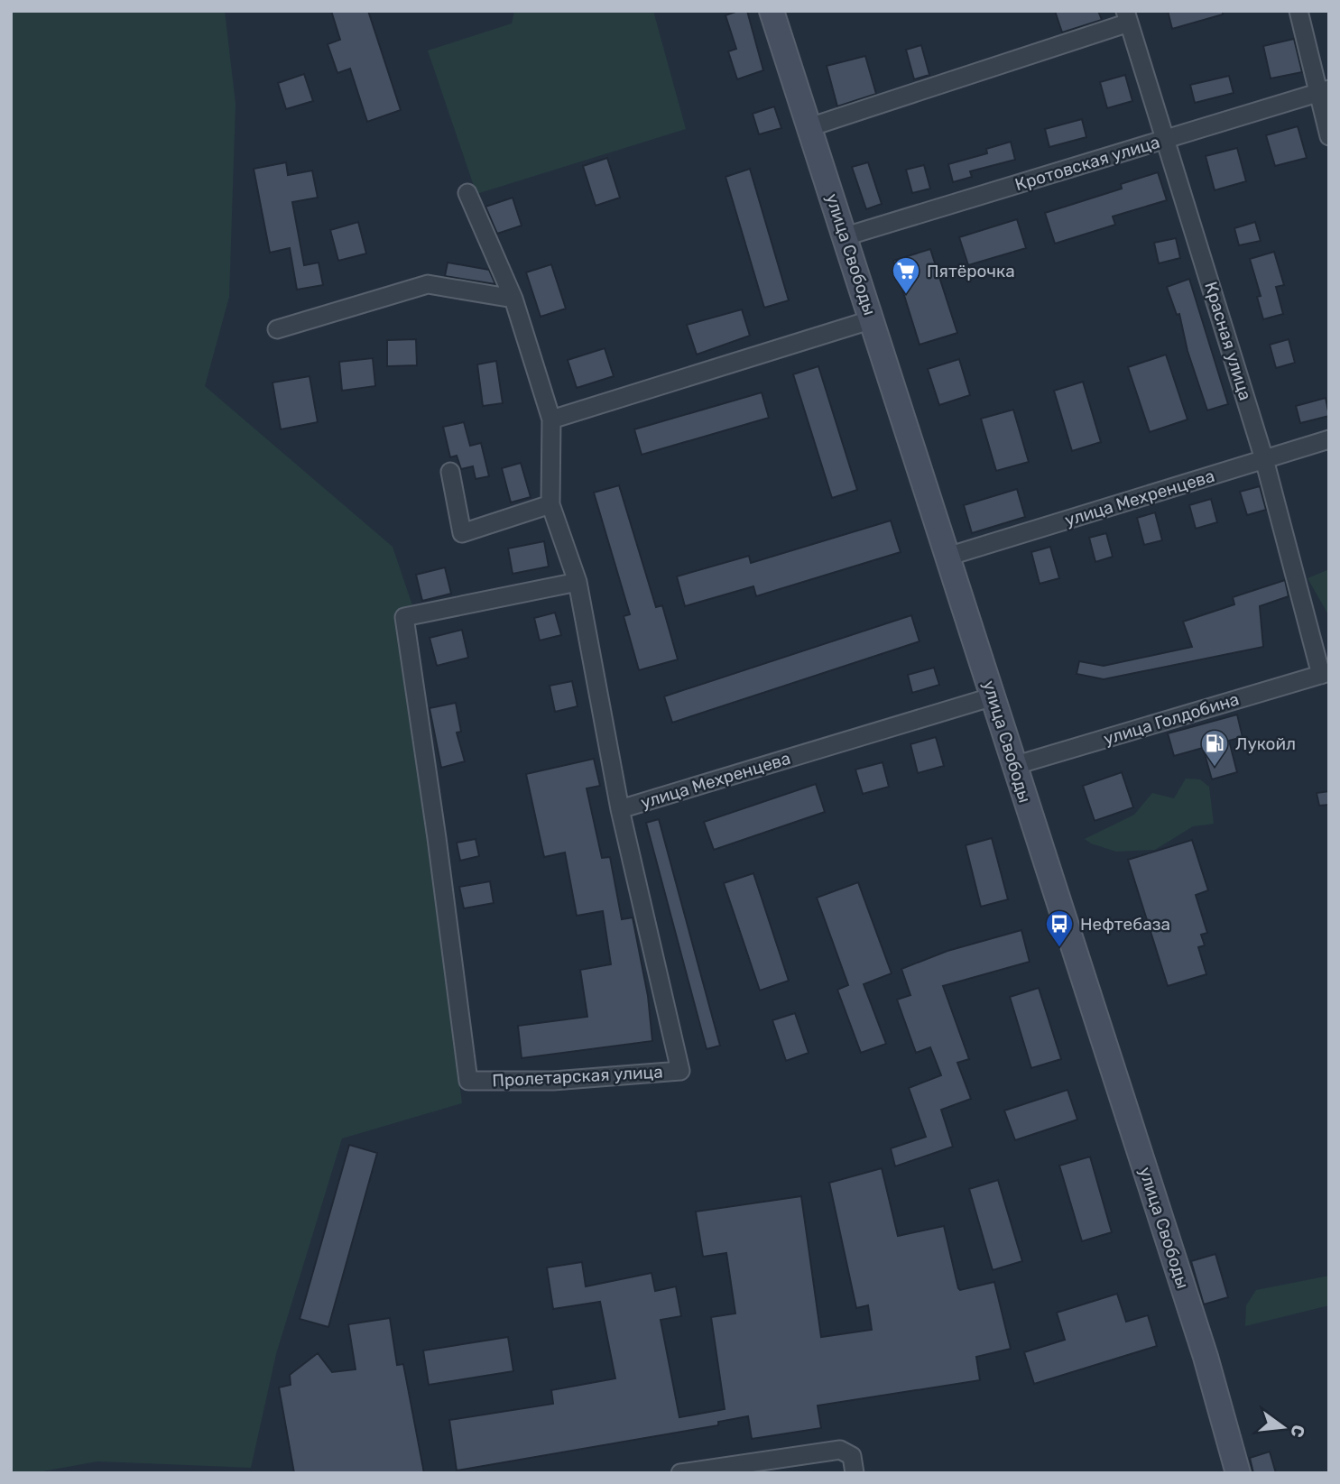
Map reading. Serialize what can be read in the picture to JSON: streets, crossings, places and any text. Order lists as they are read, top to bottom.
{
  "streets": {
    "main road": ["улица Свободы"],
    "street": [
      "Кротовская улица",
      "Красная улица",
      "улица Мехренцева",
      "улица Голдобина",
      "Пролетарская улица"
    ]
  },
  "crossings": [
    ["Кротовская улица", "улица Свободы"],
    ["Кротовская улица", "Красная улица"],
    ["улица Свободы", "улица Мехренцева"],
    ["улица Свободы", "улица Голдобина"],
    ["Красная улица", "улица Мехренцева"],
    ["Красная улица", "улица Голдобина"],
    ["улица Мехренцева", "Пролетарская улица"]
  ],
  "places": {
    "supermarket": ["Пятёрочка"],
    "fuel station": ["Лукойл"],
    "bus stop": ["Нефтебаза"]
  },
  "north": "right"
}
